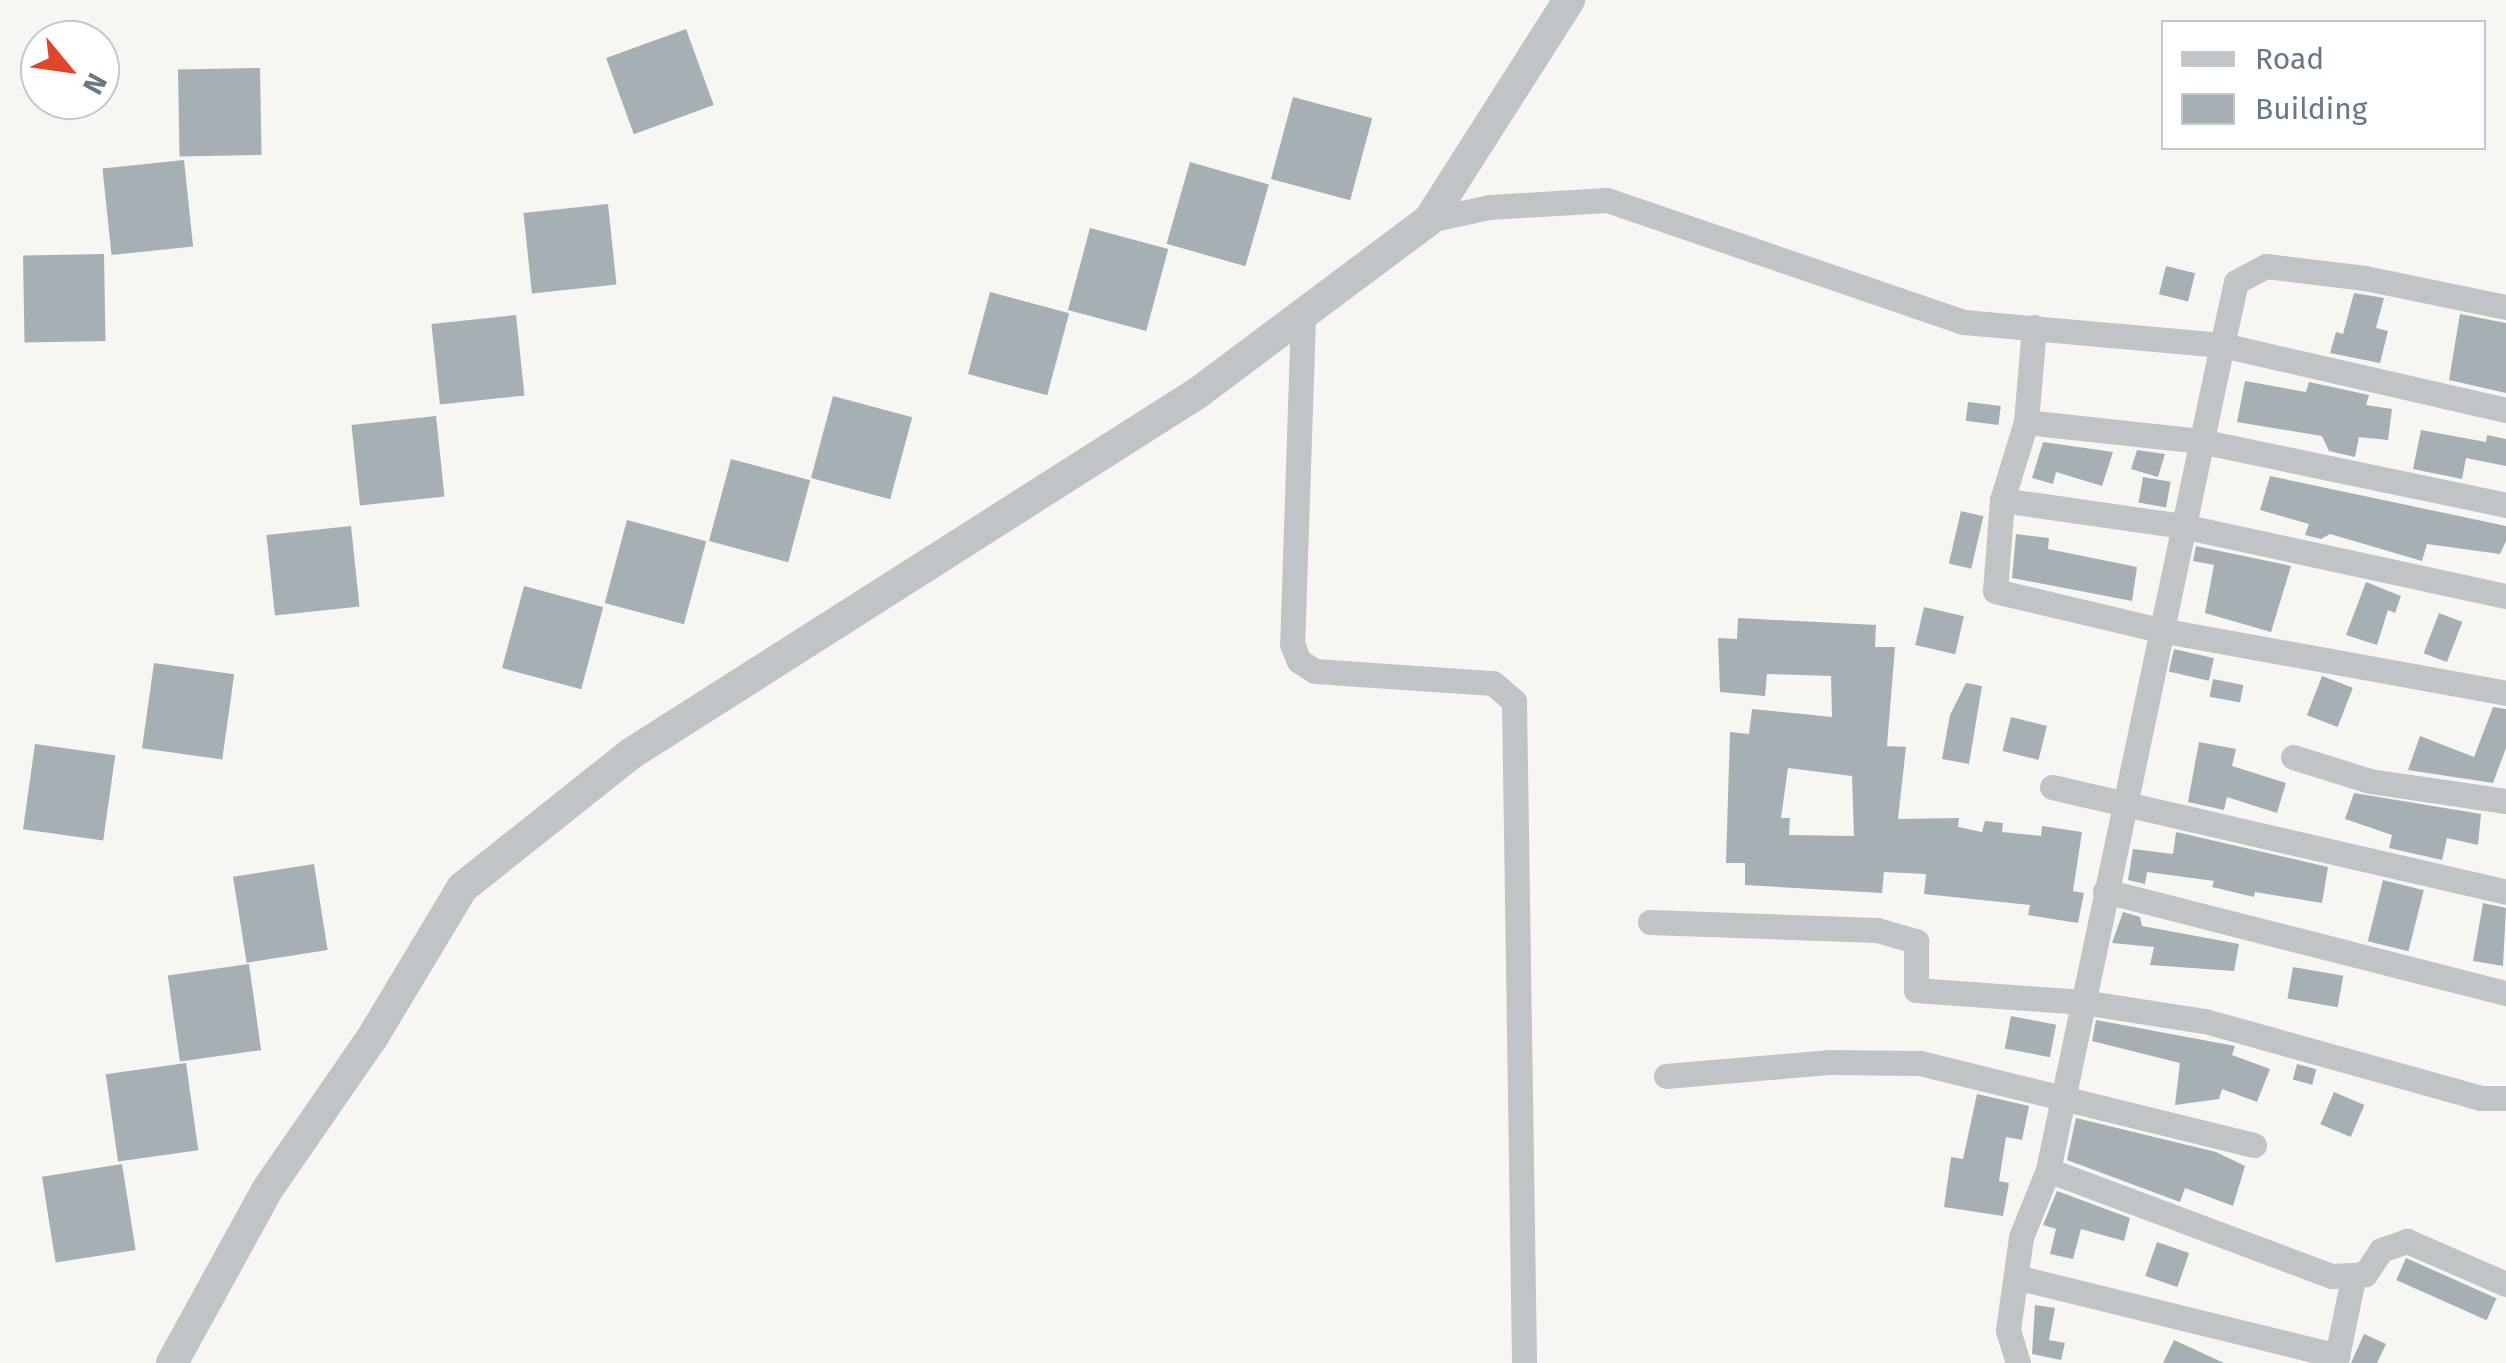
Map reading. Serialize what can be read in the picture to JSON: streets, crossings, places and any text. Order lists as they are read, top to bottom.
{
  "legend": ["Road", "Building"],
  "north": "bottom right"
}
